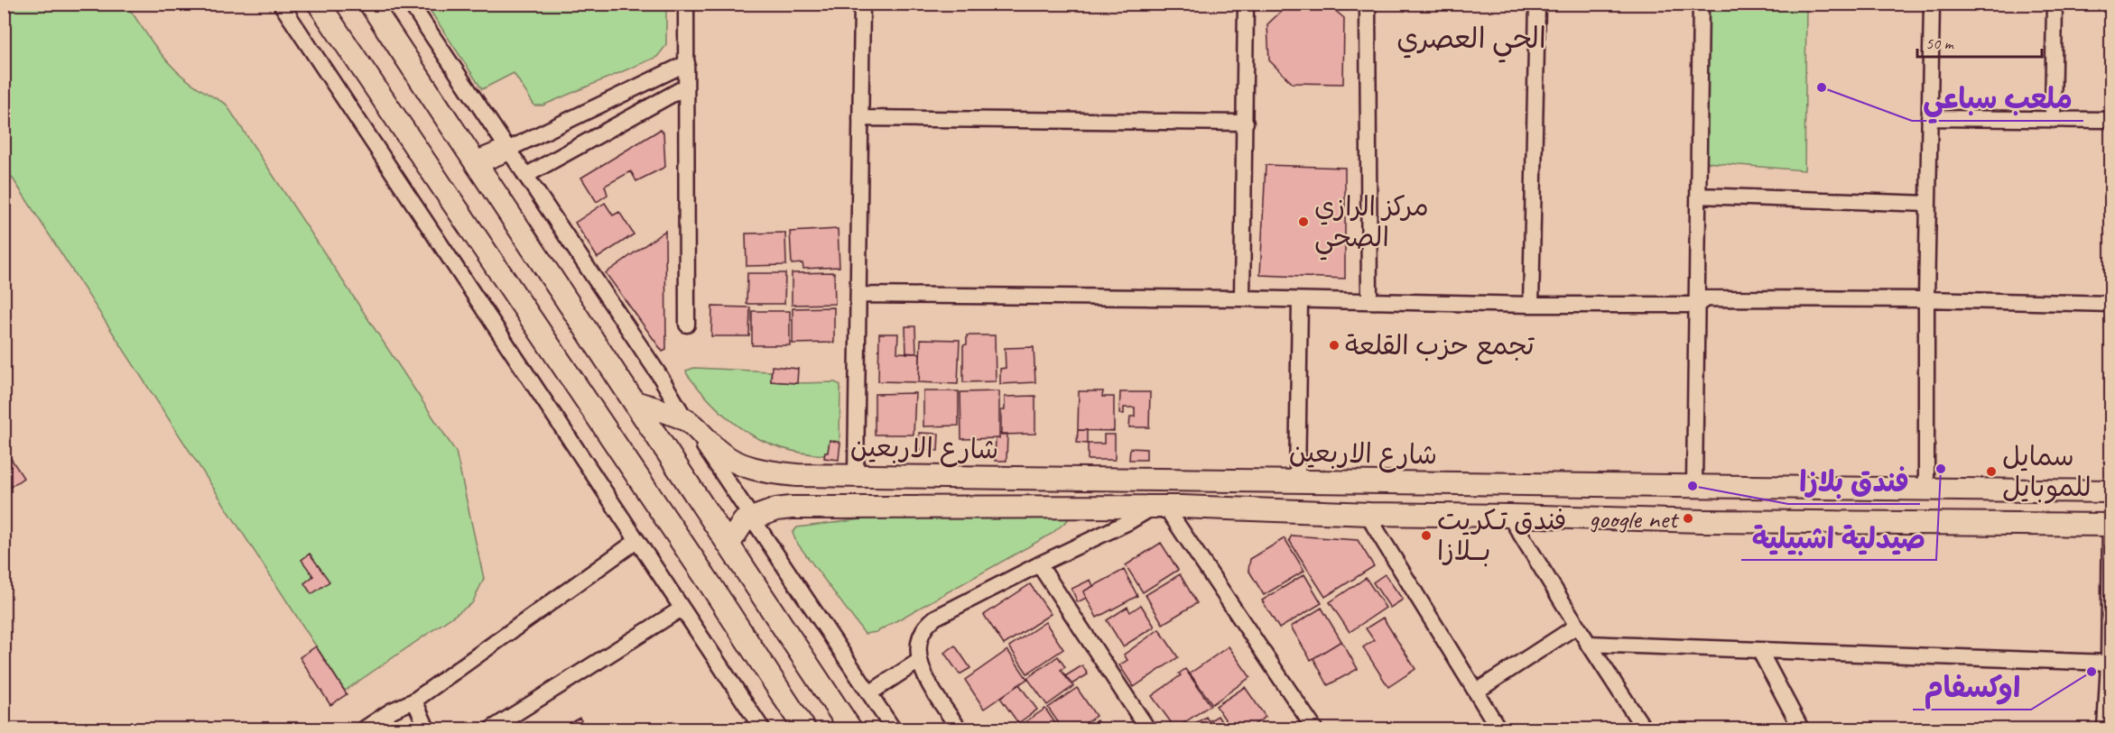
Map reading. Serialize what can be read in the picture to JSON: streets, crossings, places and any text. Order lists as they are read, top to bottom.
{
  "streets": {
    "main road": ["شارع الاربعين"]
  },
  "districts": ["الحي العصري"],
  "places": [
    "ملعب سباعي",
    "مركز الرازي الصحي",
    "تجمع حزب القلعة",
    "صيدلية اشبيلية",
    "سمايل للموبايل",
    "فندق بلازا",
    "google net",
    "فندق تـكريت بــلازا",
    "اوكسفام"
  ],
  "scale_bar": "50 m"
}
